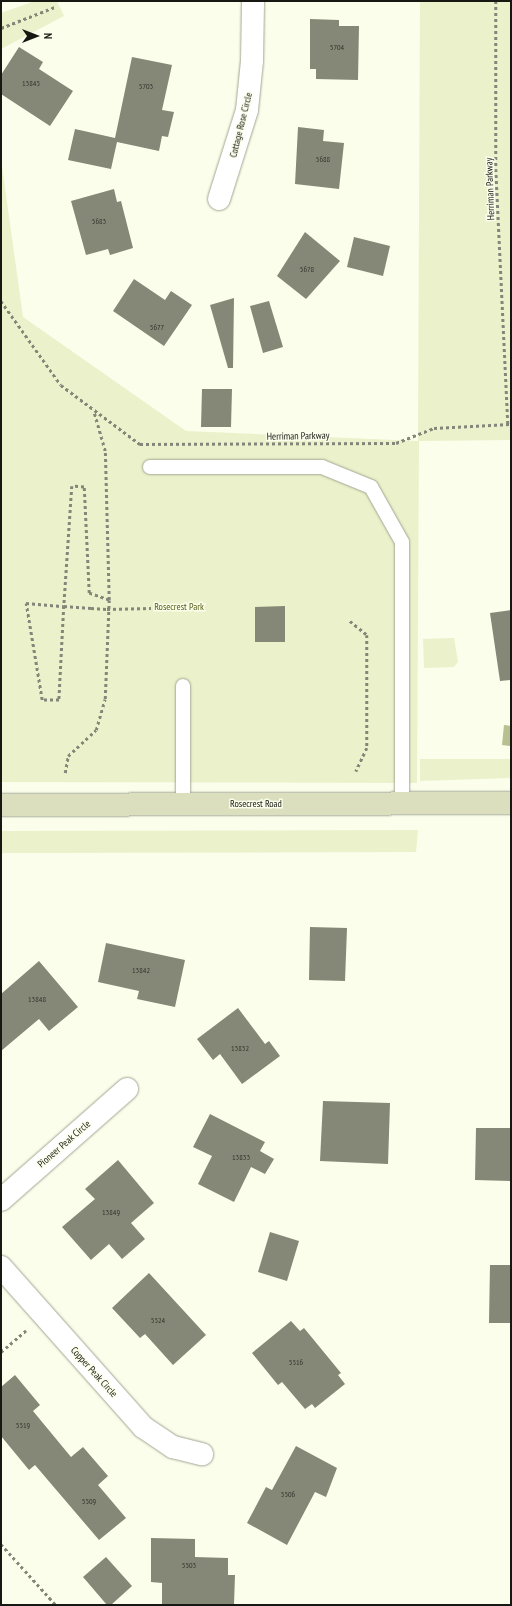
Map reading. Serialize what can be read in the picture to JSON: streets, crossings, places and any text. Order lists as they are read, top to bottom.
{
  "streets": {
    "main road": ["Rosecrest Road"],
    "street": ["Cottage Rose Circle", "Pioneer Peak Circle", "Copper Peak Circle"],
    "path": ["Herriman Parkway"]
  },
  "parks": ["Rosecrest Park"],
  "house_numbers": [
    "5704",
    "13845",
    "5703",
    "5688",
    "5683",
    "5678",
    "5677",
    "13842",
    "13848",
    "13832",
    "13833",
    "13849",
    "5524",
    "5516",
    "5519",
    "5506",
    "5509",
    "5503"
  ],
  "north": "right"
}
